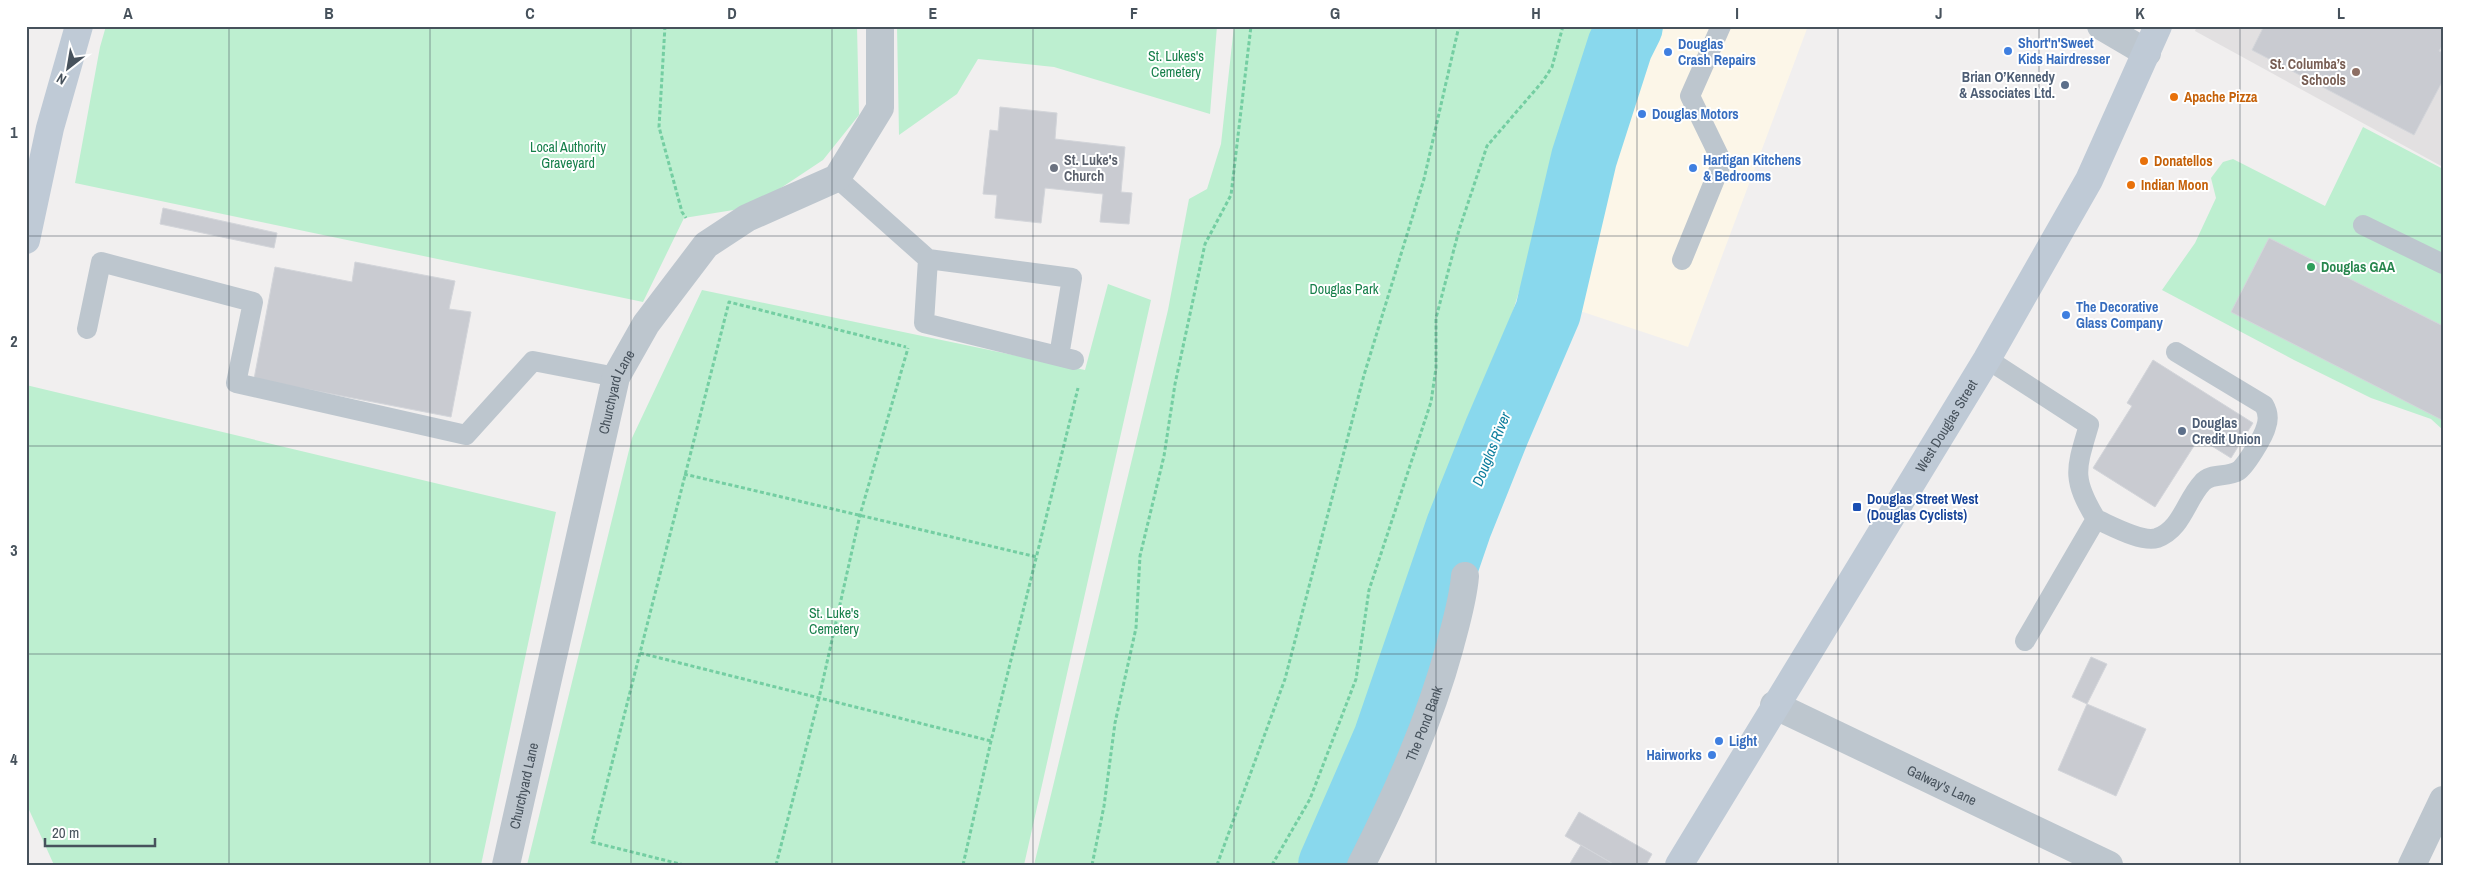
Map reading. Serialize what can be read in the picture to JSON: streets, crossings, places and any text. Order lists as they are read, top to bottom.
{
  "streets": {
    "main road": ["West Douglas Street"],
    "street": ["Churchyard Lane", "The Pond Bank", "Galway's Lane"]
  },
  "crossings": [
    ["West Douglas Street", "Galway's Lane"]
  ],
  "water": ["Douglas River"],
  "parks": [
    "St. Lukes's Cemetery",
    "Local Authority Graveyard",
    "Douglas Park",
    "St. Luke's Cemetery"
  ],
  "places": {
    "other": [
      "Short'n'Sweet Kids Hairdresser",
      "Douglas Crash Repairs",
      "St. Columba’s Schools",
      "Brian O’Kennedy & Associates Ltd.",
      "Apache Pizza",
      "Douglas Motors",
      "Donatellos",
      "St. Luke's Church",
      "Hartigan Kitchens & Bedrooms",
      "Indian Moon",
      "Douglas GAA",
      "The Decorative Glass Company",
      "Douglas Credit Union",
      "Light",
      "Hairworks"
    ],
    "transit": ["Douglas Street West (Douglas Cyclists)"]
  },
  "scale_bar": "20 m",
  "north": "bottom left",
  "grid": {
    "columns": [
      "A",
      "B",
      "C",
      "D",
      "E",
      "F",
      "G",
      "H",
      "I",
      "J",
      "K",
      "L"
    ],
    "rows": [
      "1",
      "2",
      "3",
      "4"
    ]
  }
}
